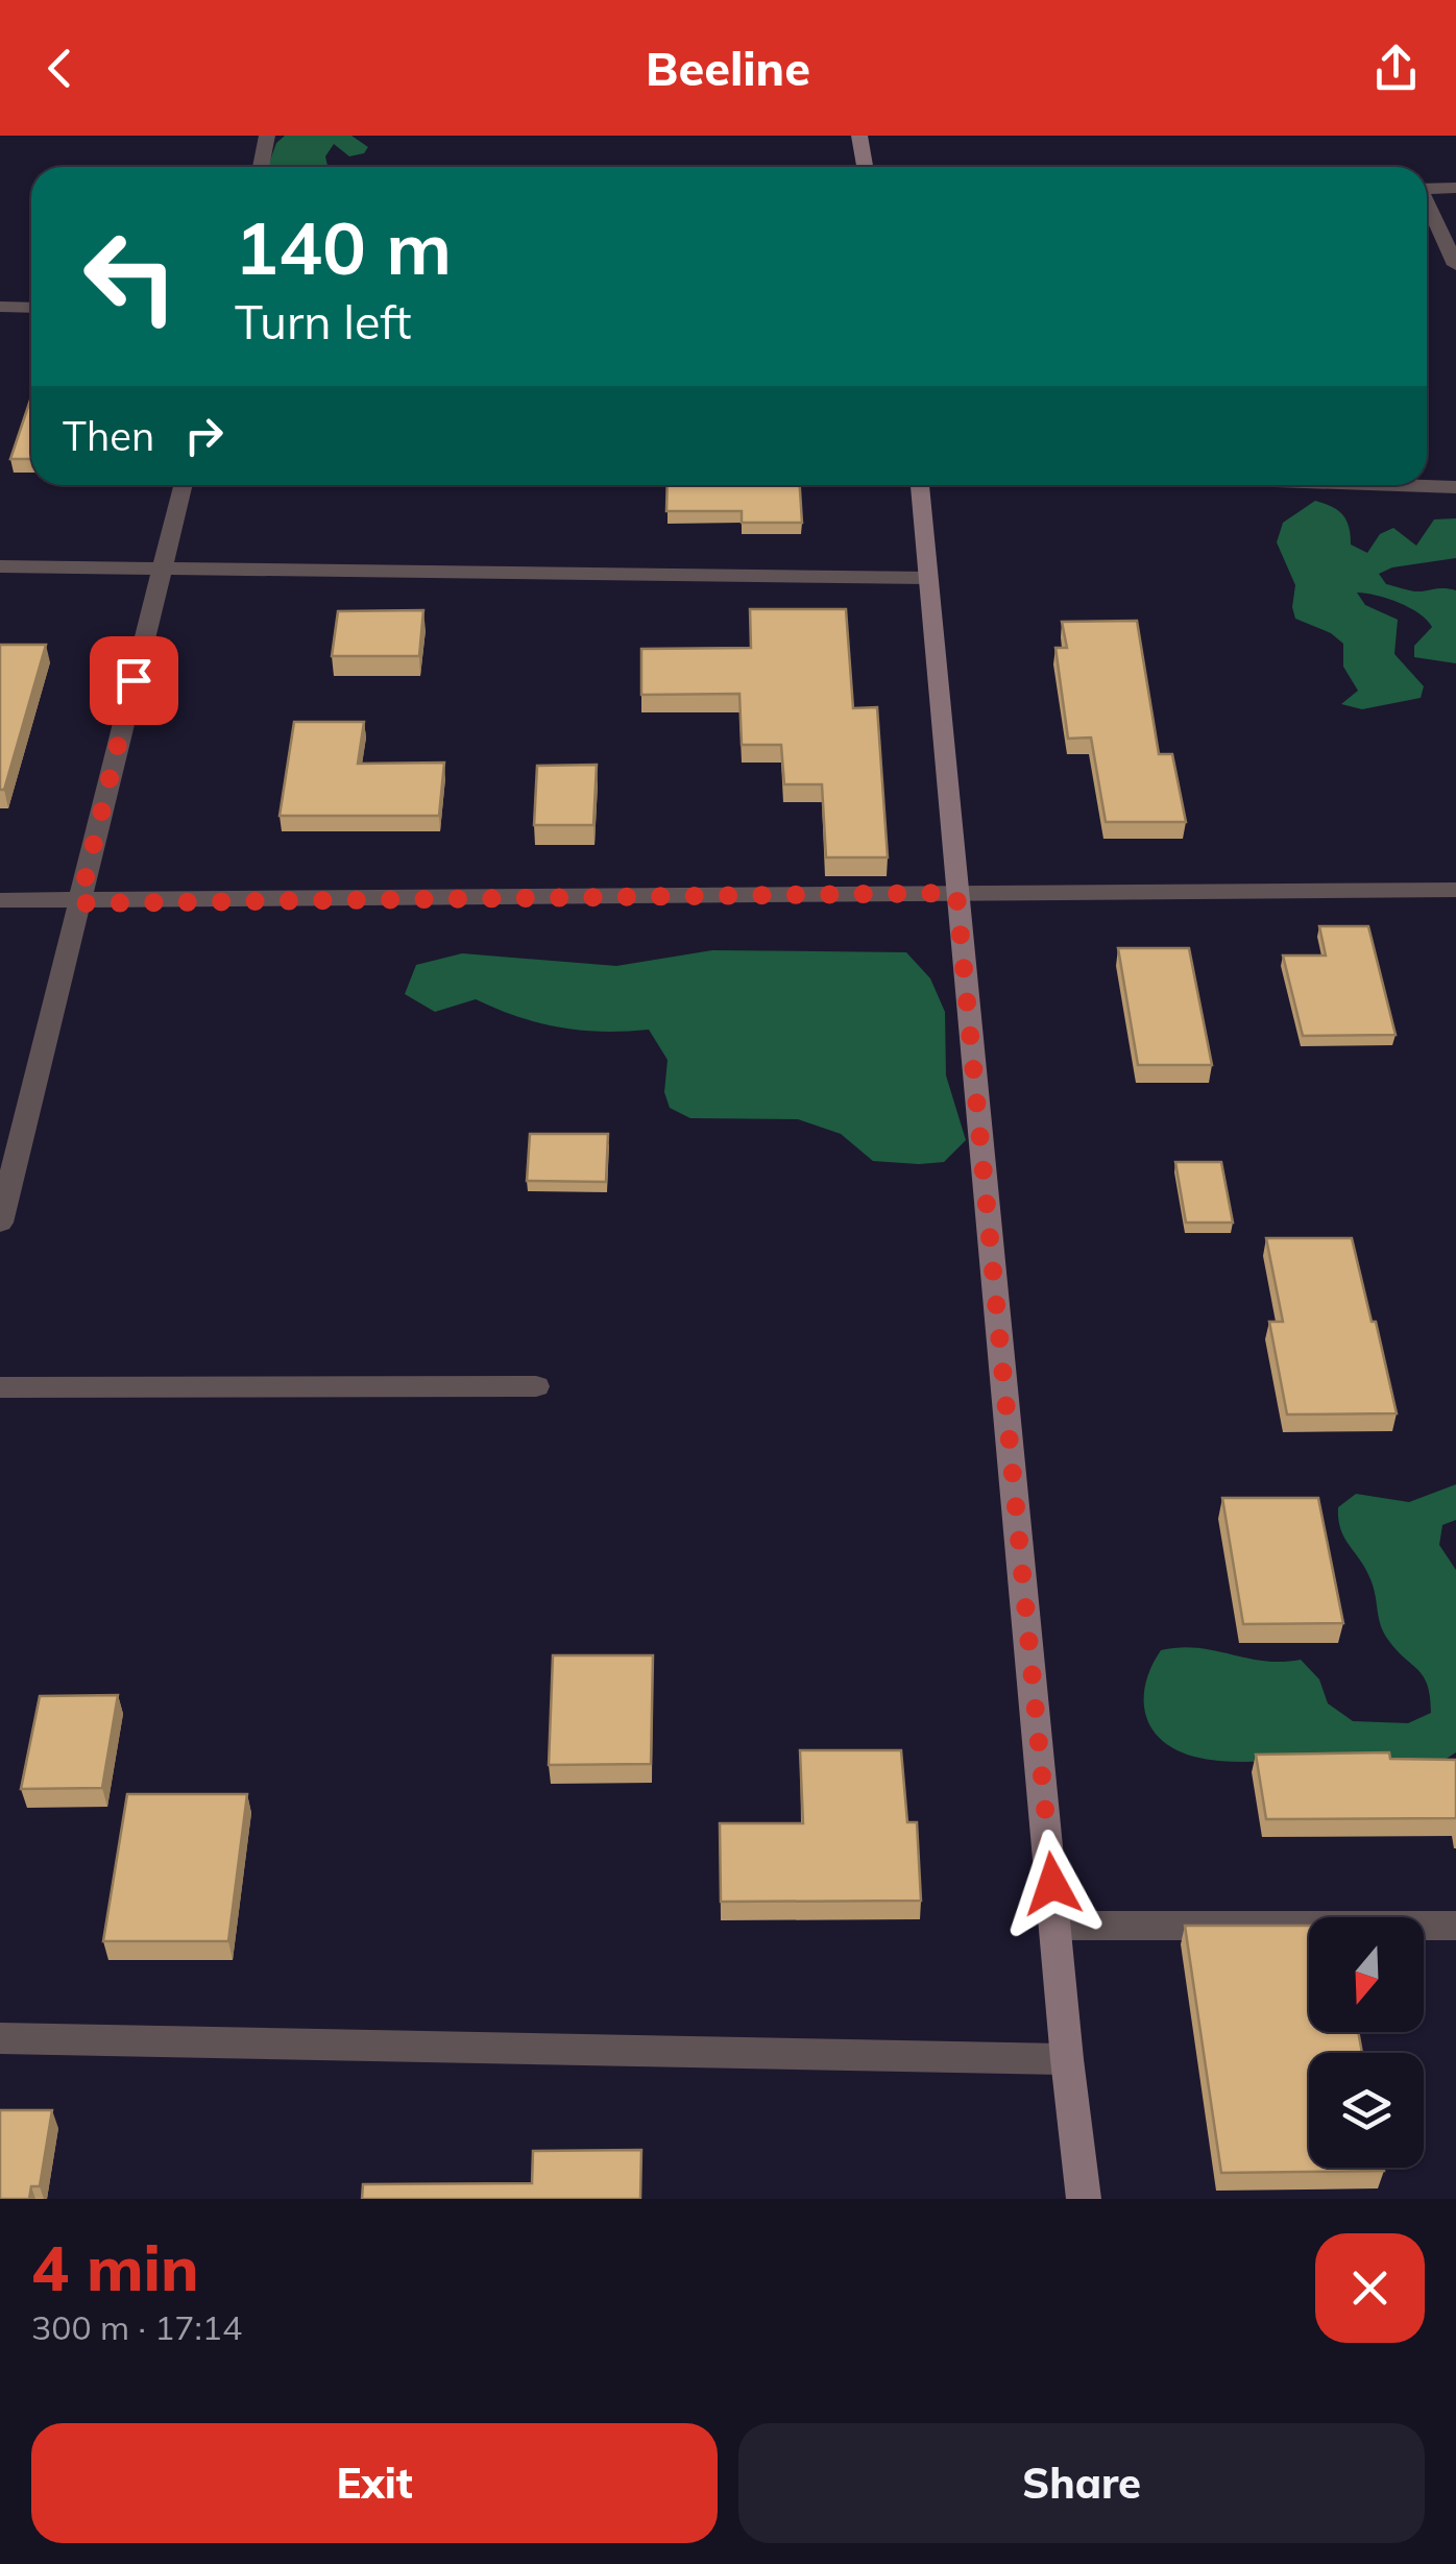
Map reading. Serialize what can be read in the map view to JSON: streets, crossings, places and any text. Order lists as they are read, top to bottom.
{
  "north": "bottom",
  "page": {
    "header": "Beeline",
    "turn": ["140 m", "Turn left"],
    "then": "Then",
    "heading": ["4 min", "300 m · 17:14"],
    "buttons": ["Exit", "Share"]
  }
}
